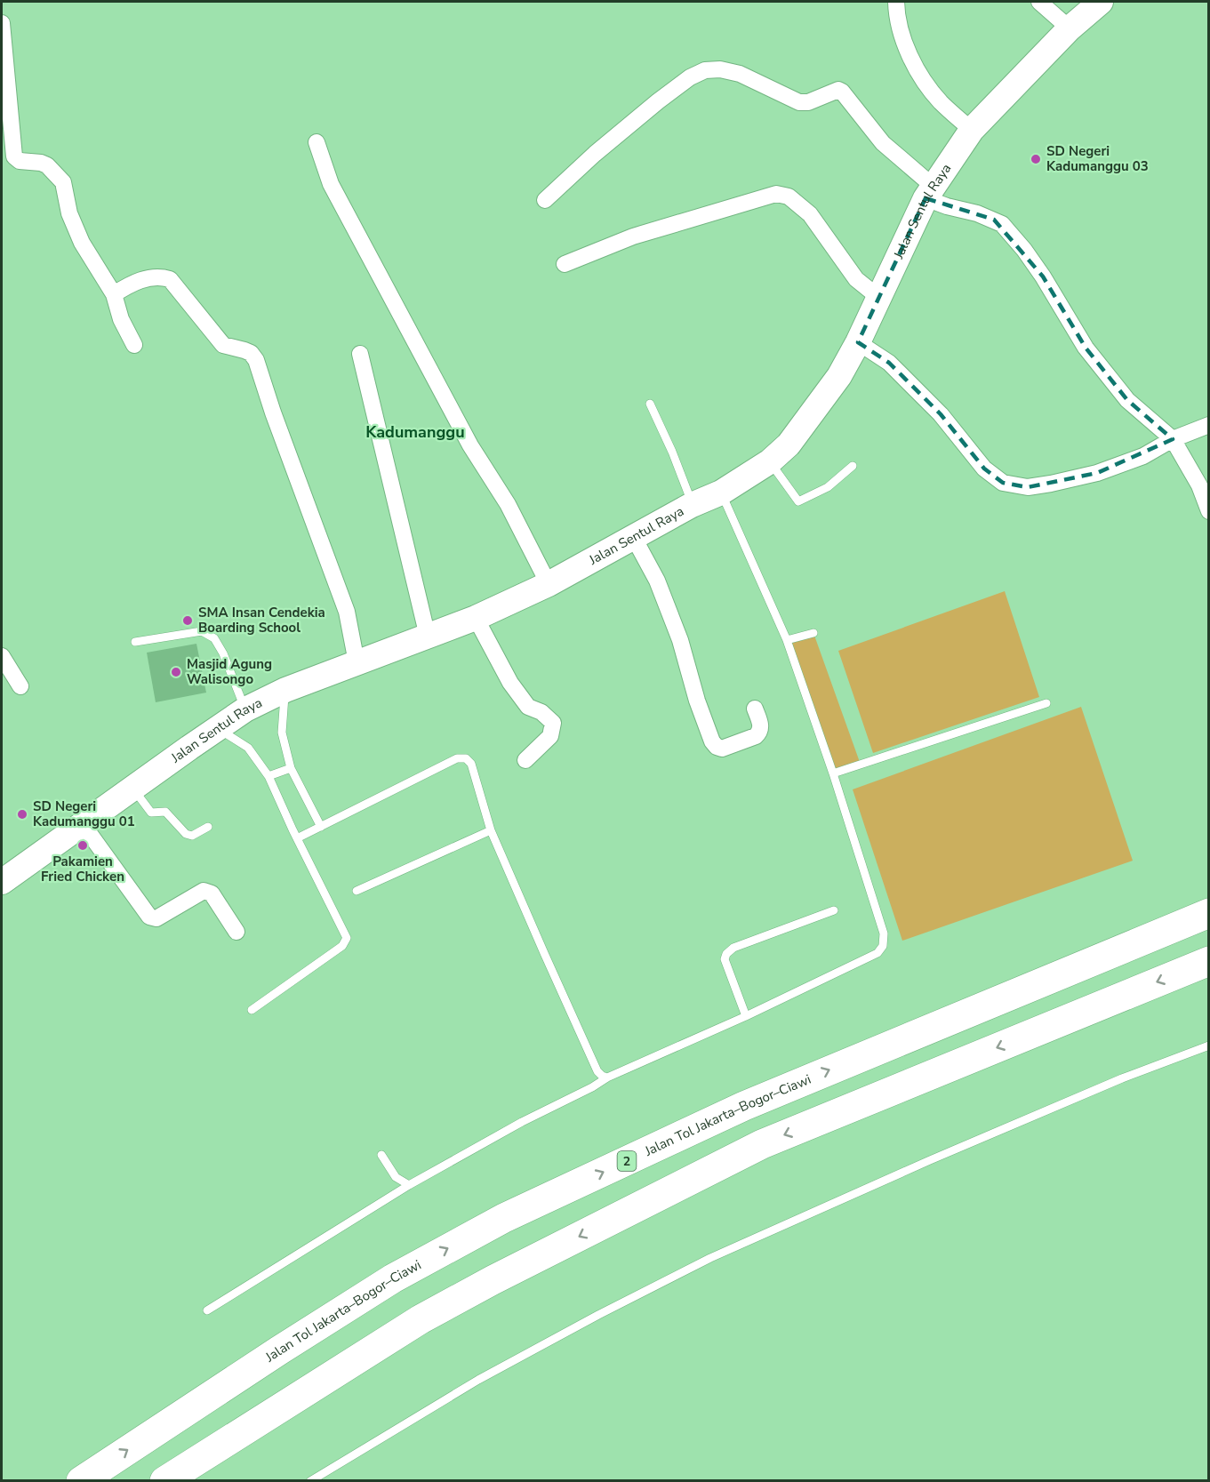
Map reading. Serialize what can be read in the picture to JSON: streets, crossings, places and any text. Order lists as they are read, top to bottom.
{
  "streets": {
    "highway": ["Jalan Tol Jakarta–Bogor–Ciawi", "2"],
    "main road": ["Jalan Sentul Raya"]
  },
  "districts": ["Kadumanggu"],
  "places": [
    "SD Negeri Kadumanggu 03",
    "SMA Insan Cendekia Boarding School",
    "Masjid Agung Walisongo",
    "SD Negeri Kadumanggu 01",
    "Pakamien Fried Chicken"
  ]
}
